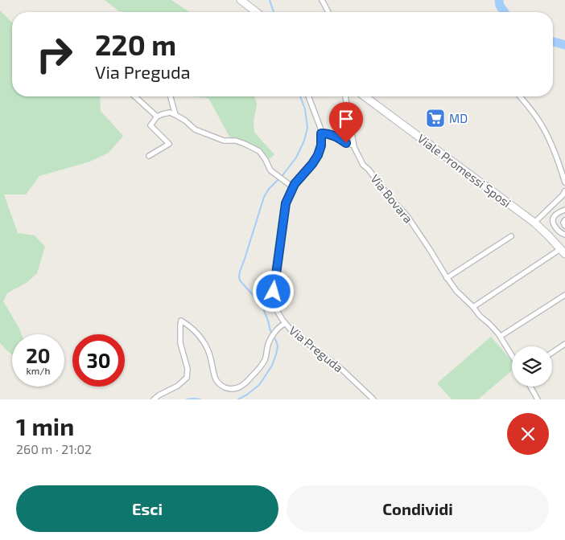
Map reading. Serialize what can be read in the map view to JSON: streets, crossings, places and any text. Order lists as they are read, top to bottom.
{
  "streets": {
    "main road": ["Viale Promessi Sposi"],
    "street": ["Via Bovara", "Via Preguda"]
  },
  "places": {
    "supermarket": ["MD"]
  },
  "page": {
    "turn": ["220 m", "Via Preguda"],
    "speed": "20 km/h",
    "limit": "30",
    "heading": ["1 min", "260 m · 21:02"],
    "buttons": ["Esci", "Condividi"]
  }
}
